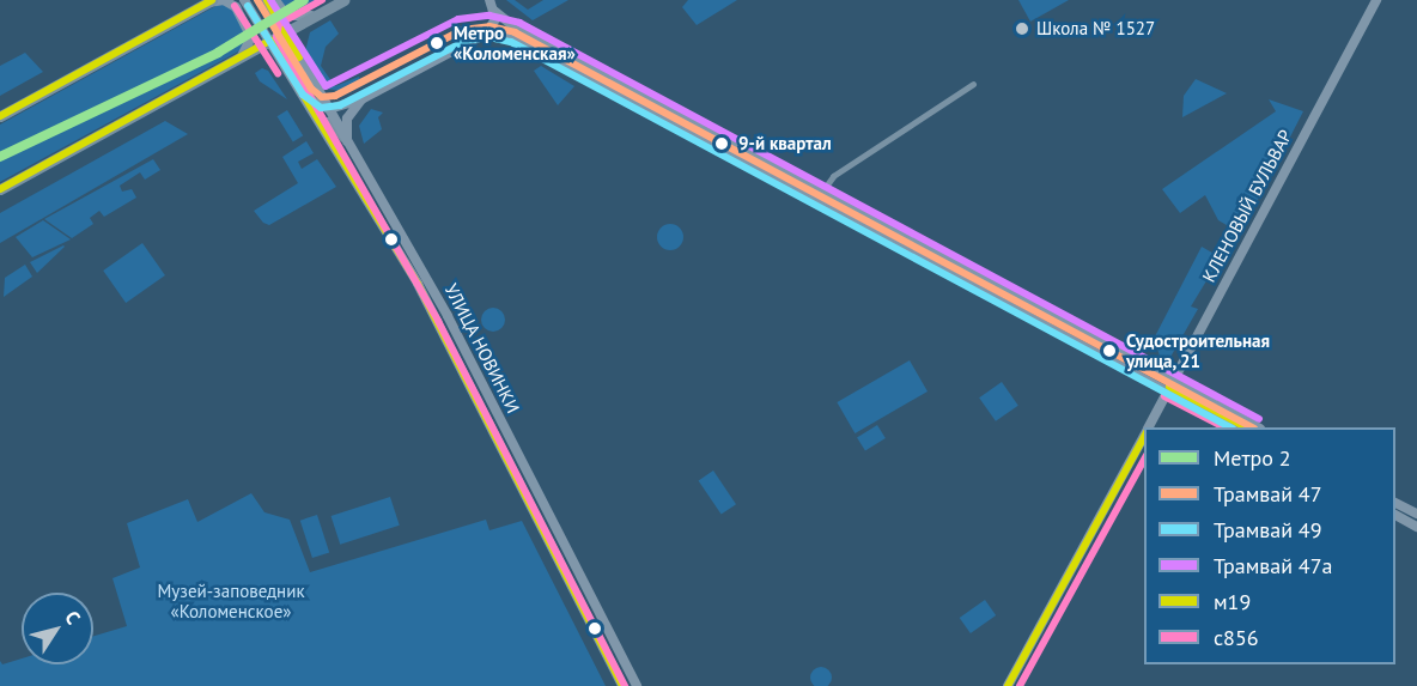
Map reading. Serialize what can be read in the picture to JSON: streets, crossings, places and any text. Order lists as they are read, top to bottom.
{
  "streets": {
    "street": ["КЛЕНОВЫЙ БУЛЬВАР", "УЛИЦА НОВИНКИ"]
  },
  "parks": ["Музей-заповедник «Коломенское»"],
  "places": [
    "Школа № 1527",
    "Метро «Коломенская»",
    "9-й квартал",
    "Судостроительная улица, 21"
  ],
  "lines": [
    "metro line 2",
    "tram line 47",
    "tram line 47а",
    "transit line м19",
    "transit line с856",
    "tram line 49"
  ],
  "legend": [
    "Метро 2",
    "Трамвай 47",
    "Трамвай 49",
    "Трамвай 47а",
    "м19",
    "с856"
  ],
  "north": "top right"
}
